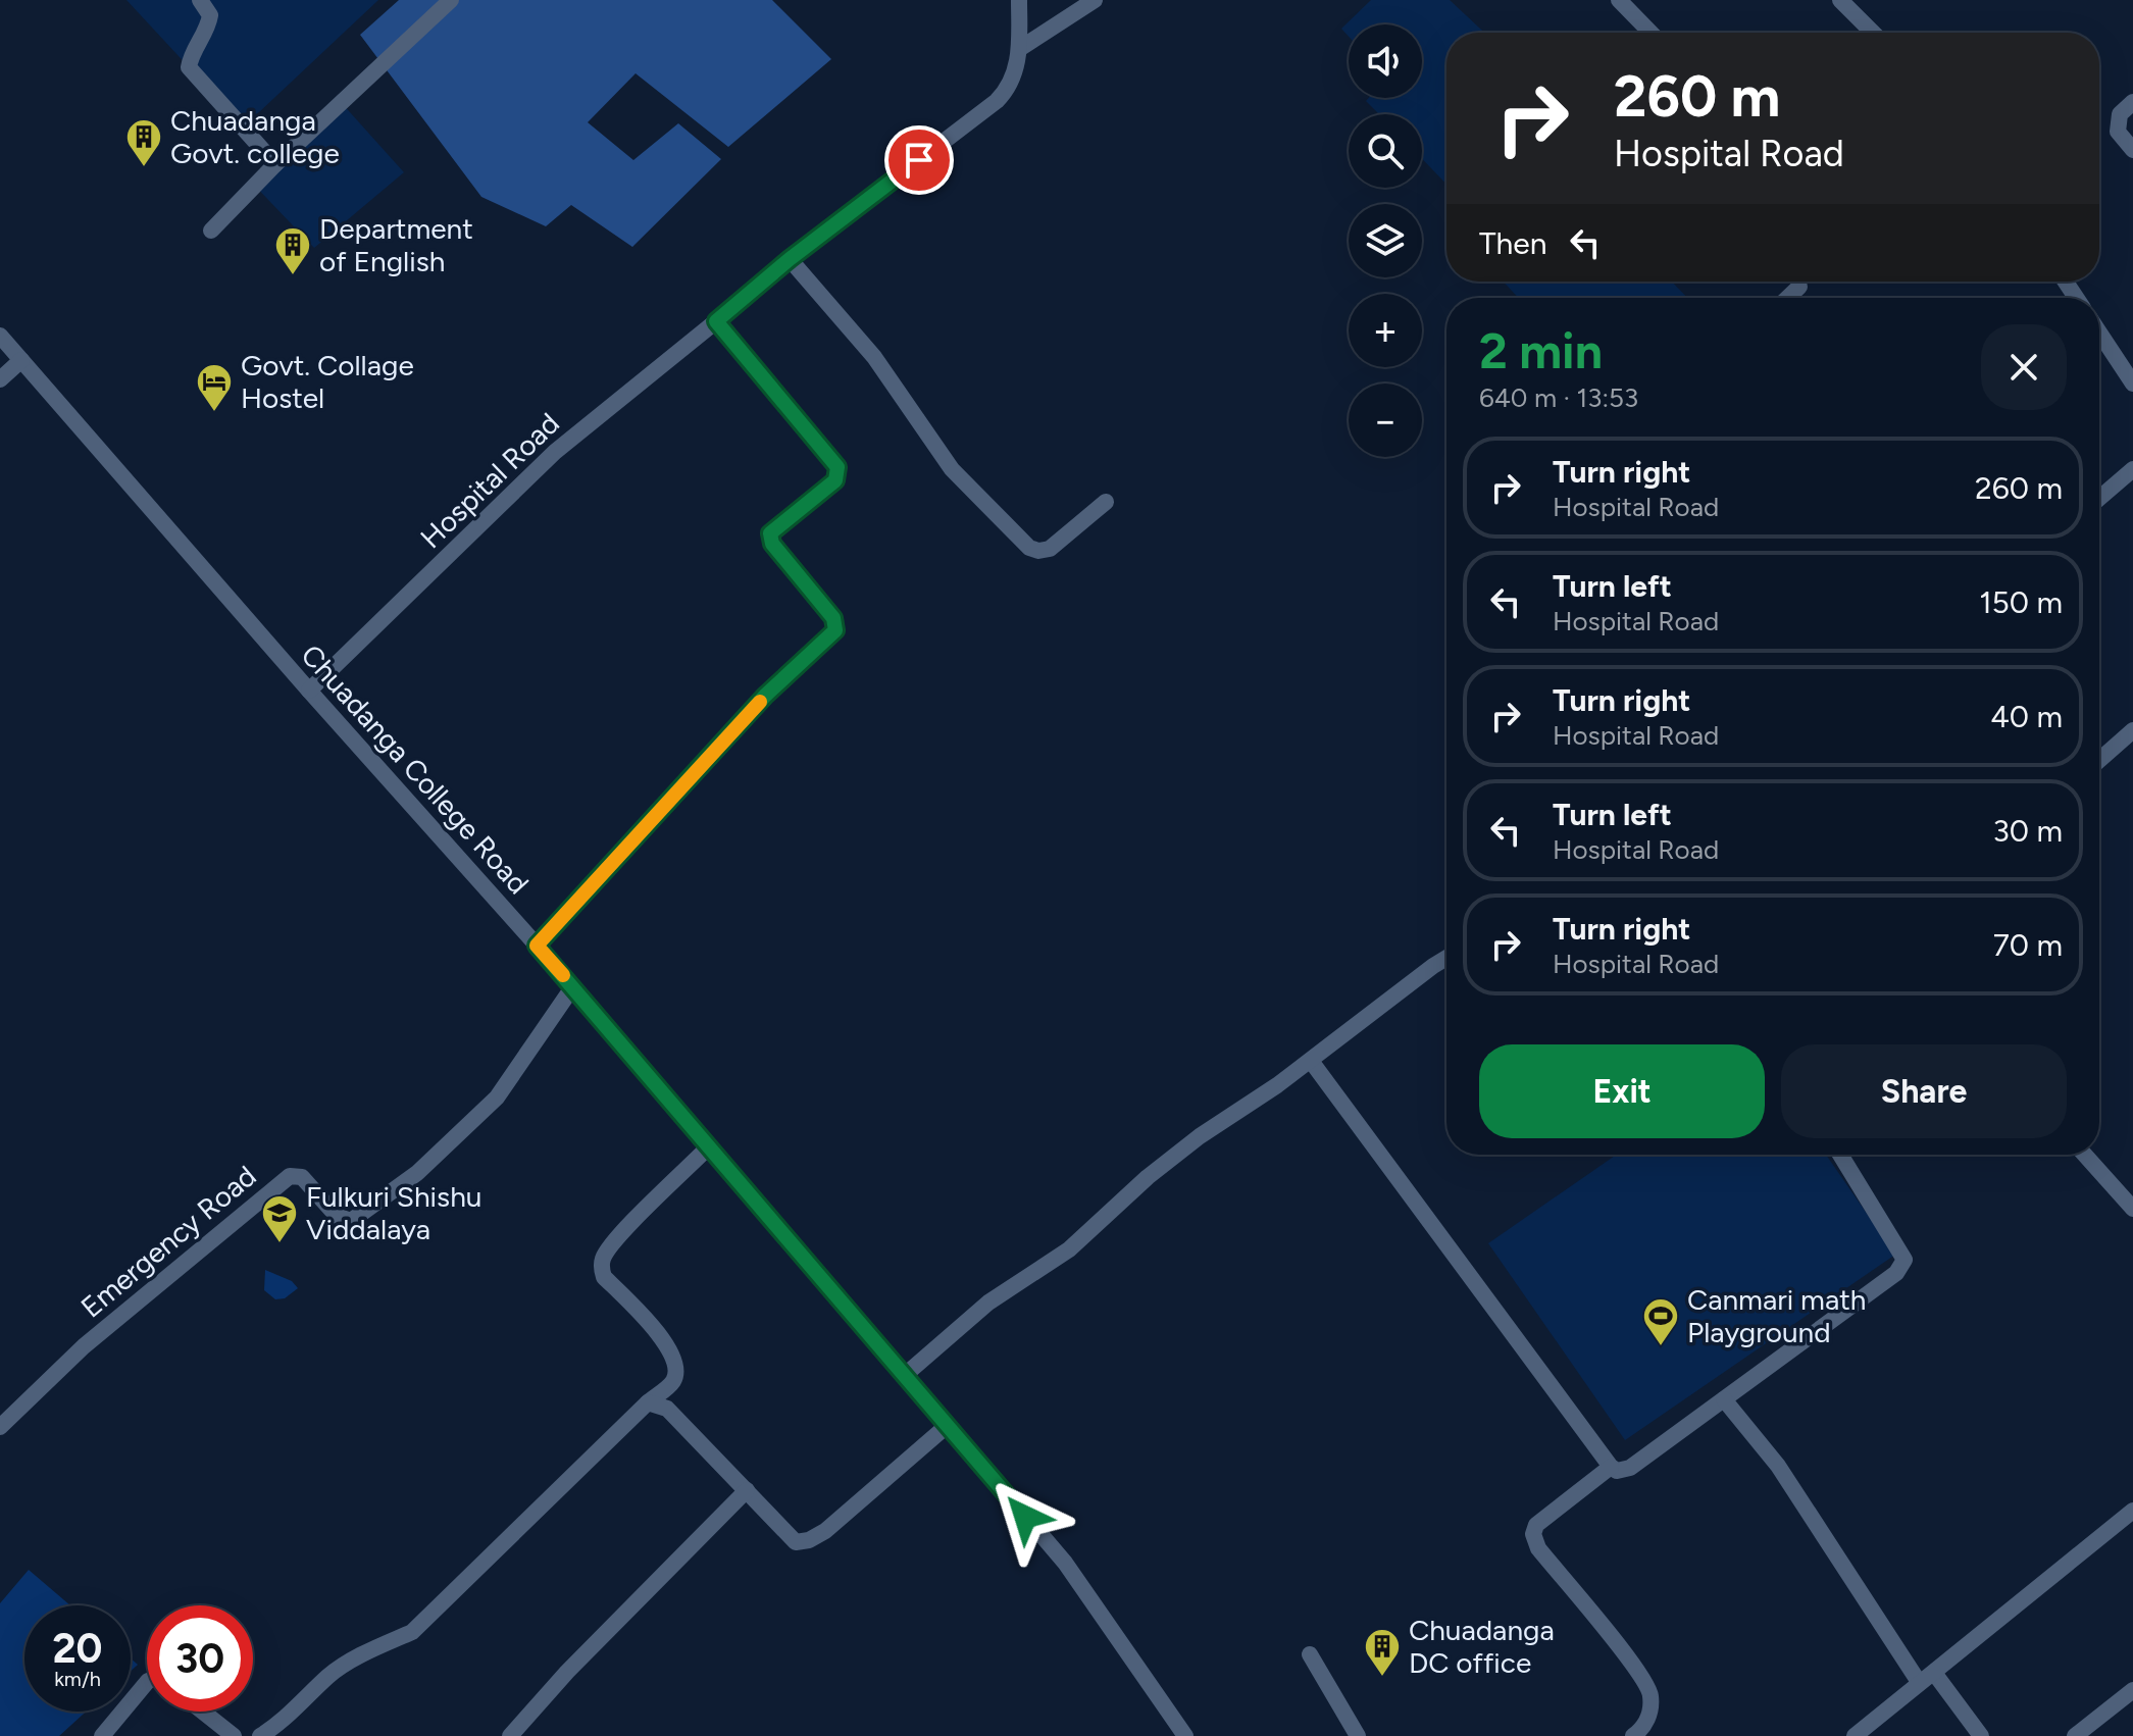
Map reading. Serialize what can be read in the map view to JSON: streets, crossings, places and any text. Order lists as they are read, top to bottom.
{
  "streets": {
    "street": ["Hospital Road", "Chuadanga College Road", "Emergency Road"]
  },
  "crossings": [
    ["Hospital Road", "Chuadanga College Road"],
    ["Chuadanga College Road", "Emergency Road"]
  ],
  "places": {
    "building": ["Chuadanga Govt. college", "Department of English", "Chuadanga DC office"],
    "hotel": ["Govt. Collage Hostel"],
    "school or university": ["Fulkuri Shishu Viddalaya"],
    "sports": ["Canmari math Playground"]
  },
  "page": {
    "map_buttons": ["+", "−"],
    "turn": ["260 m", "Hospital Road"],
    "then": "Then",
    "heading": ["2 min", "640 m · 13:53"],
    "list": [
      {
        "name": "Turn right",
        "note": "Hospital Road",
        "value": "260 m"
      },
      {
        "name": "Turn left",
        "note": "Hospital Road",
        "value": "150 m"
      },
      {
        "name": "Turn right",
        "note": "Hospital Road",
        "value": "40 m"
      },
      {
        "name": "Turn left",
        "note": "Hospital Road",
        "value": "30 m"
      },
      {
        "name": "Turn right",
        "note": "Hospital Road",
        "value": "70 m"
      }
    ],
    "buttons": ["Exit", "Share"],
    "speed": "20 km/h",
    "limit": "30"
  }
}
